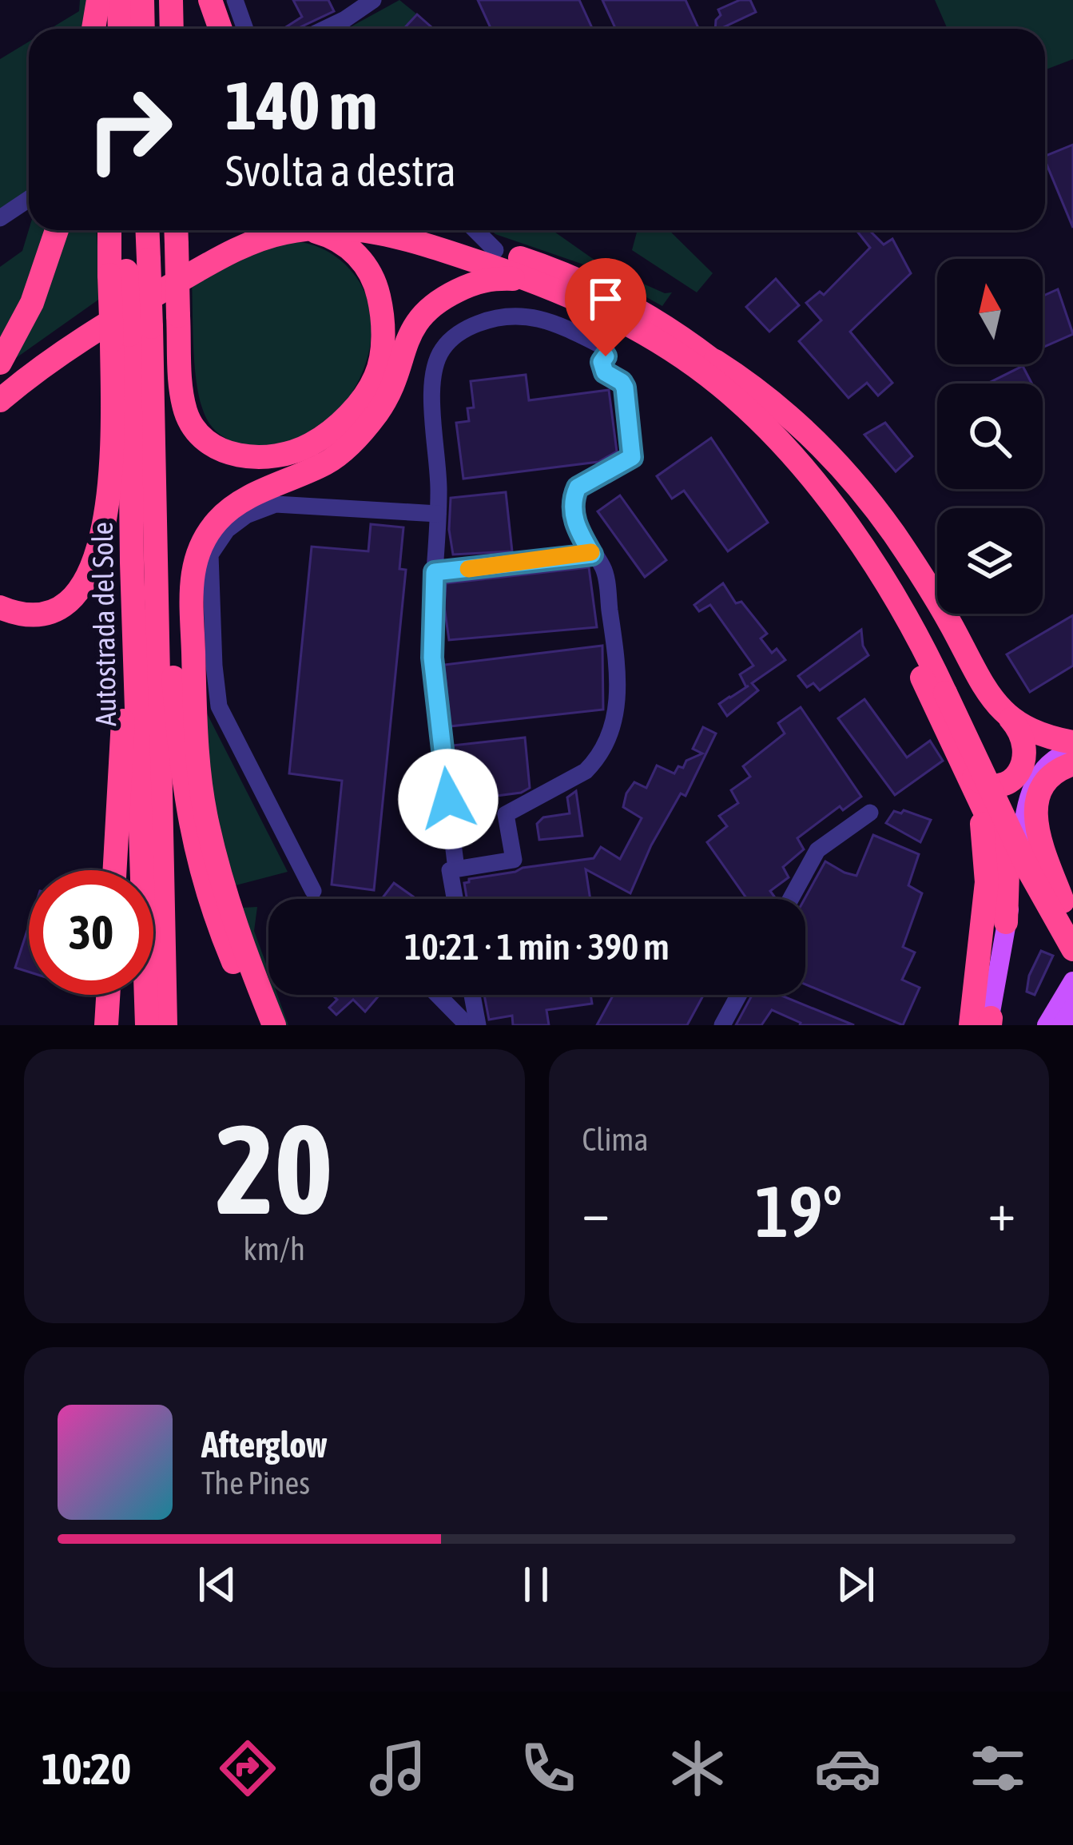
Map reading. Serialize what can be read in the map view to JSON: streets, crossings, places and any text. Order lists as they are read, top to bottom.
{
  "streets": {
    "highway": ["Autostrada del Sole"]
  },
  "north": "top",
  "page": {
    "turn": ["140 m", "Svolta a destra"],
    "limit": "30",
    "trip": "10:21 · 1 min · 390 m",
    "tile": [
      ["20", "km/h"],
      "Clima"
    ],
    "heat": ["−", "19°", "+"],
    "song": ["Afterglow", "The Pines"],
    "tabs": "10:20"
  }
}
